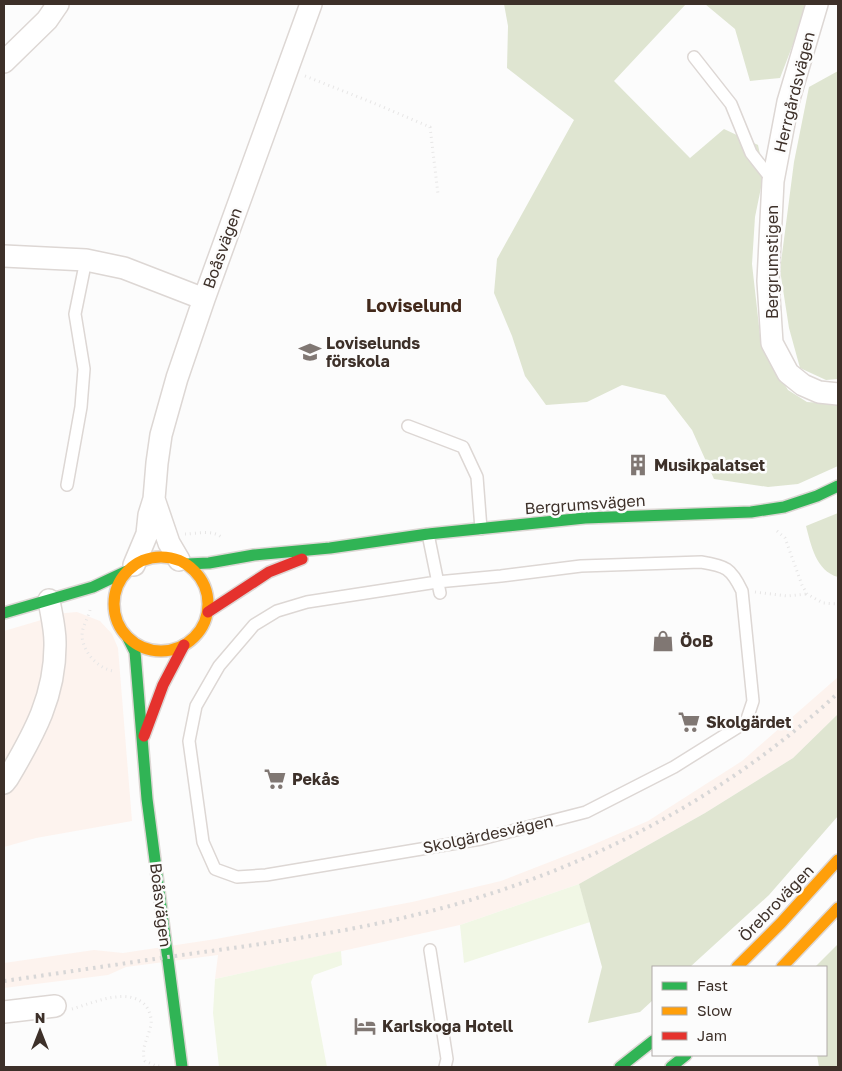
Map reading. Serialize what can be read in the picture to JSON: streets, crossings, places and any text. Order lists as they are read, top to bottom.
{
  "streets": {
    "main road": ["Boåsvägen", "Bergrumsvägen", "Örebrovägen"],
    "street": ["Herrgårdsvägen", "Bergrumstigen"],
    "lane": ["Skolgärdesvägen"]
  },
  "crossings": [
    ["Herrgårdsvägen", "Bergrumstigen"],
    ["Boåsvägen", "Bergrumsvägen"]
  ],
  "districts": ["Loviselund"],
  "places": {
    "school or university": ["Loviselunds förskola"],
    "building": ["Musikpalatset"],
    "shop": ["ÖoB"],
    "supermarket": ["Skolgärdet", "Pekås"],
    "hotel": ["Karlskoga Hotell"]
  },
  "legend": ["Fast", "Slow", "Jam"],
  "north": "top"
}
